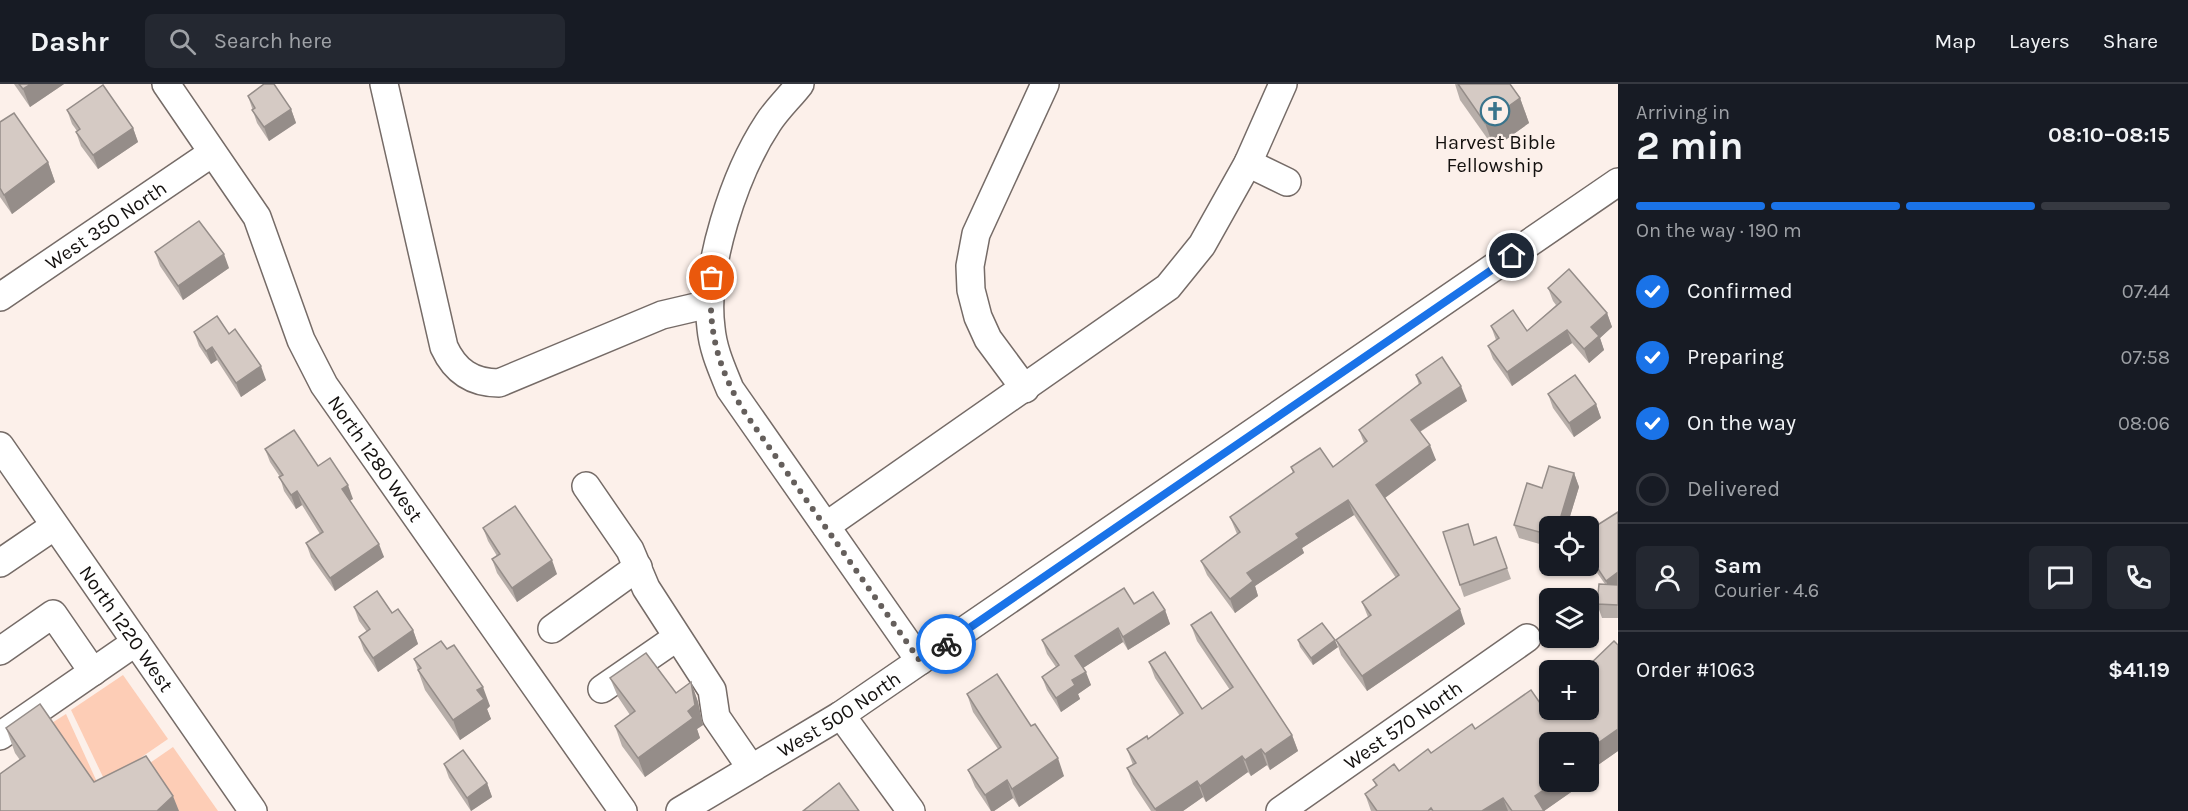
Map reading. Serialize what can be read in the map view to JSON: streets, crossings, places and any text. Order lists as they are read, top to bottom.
{
  "streets": {
    "street": [
      "West 350 North",
      "North 1280 West",
      "North 1220 West",
      "West 500 North",
      "West 570 North"
    ]
  },
  "crossings": [
    ["West 350 North", "North 1280 West"]
  ],
  "places": {
    "church": ["Harvest Bible Fellowship"]
  },
  "page": {
    "header": "Dashr",
    "search": "Search here",
    "nav": ["Map", "Layers", "Share"],
    "heading": ["2 min", "Arriving in", "08:10–08:15"],
    "panel": [
      "Sam",
      "Courier · 4.6",
      "Order #1063",
      "$41.19"
    ],
    "bar": "On the way · 190 m",
    "list": [
      ["Confirmed", "07:44"],
      ["Preparing", "07:58"],
      ["On the way", "08:06"],
      "Delivered"
    ],
    "map_buttons": ["+", "−"]
  }
}
